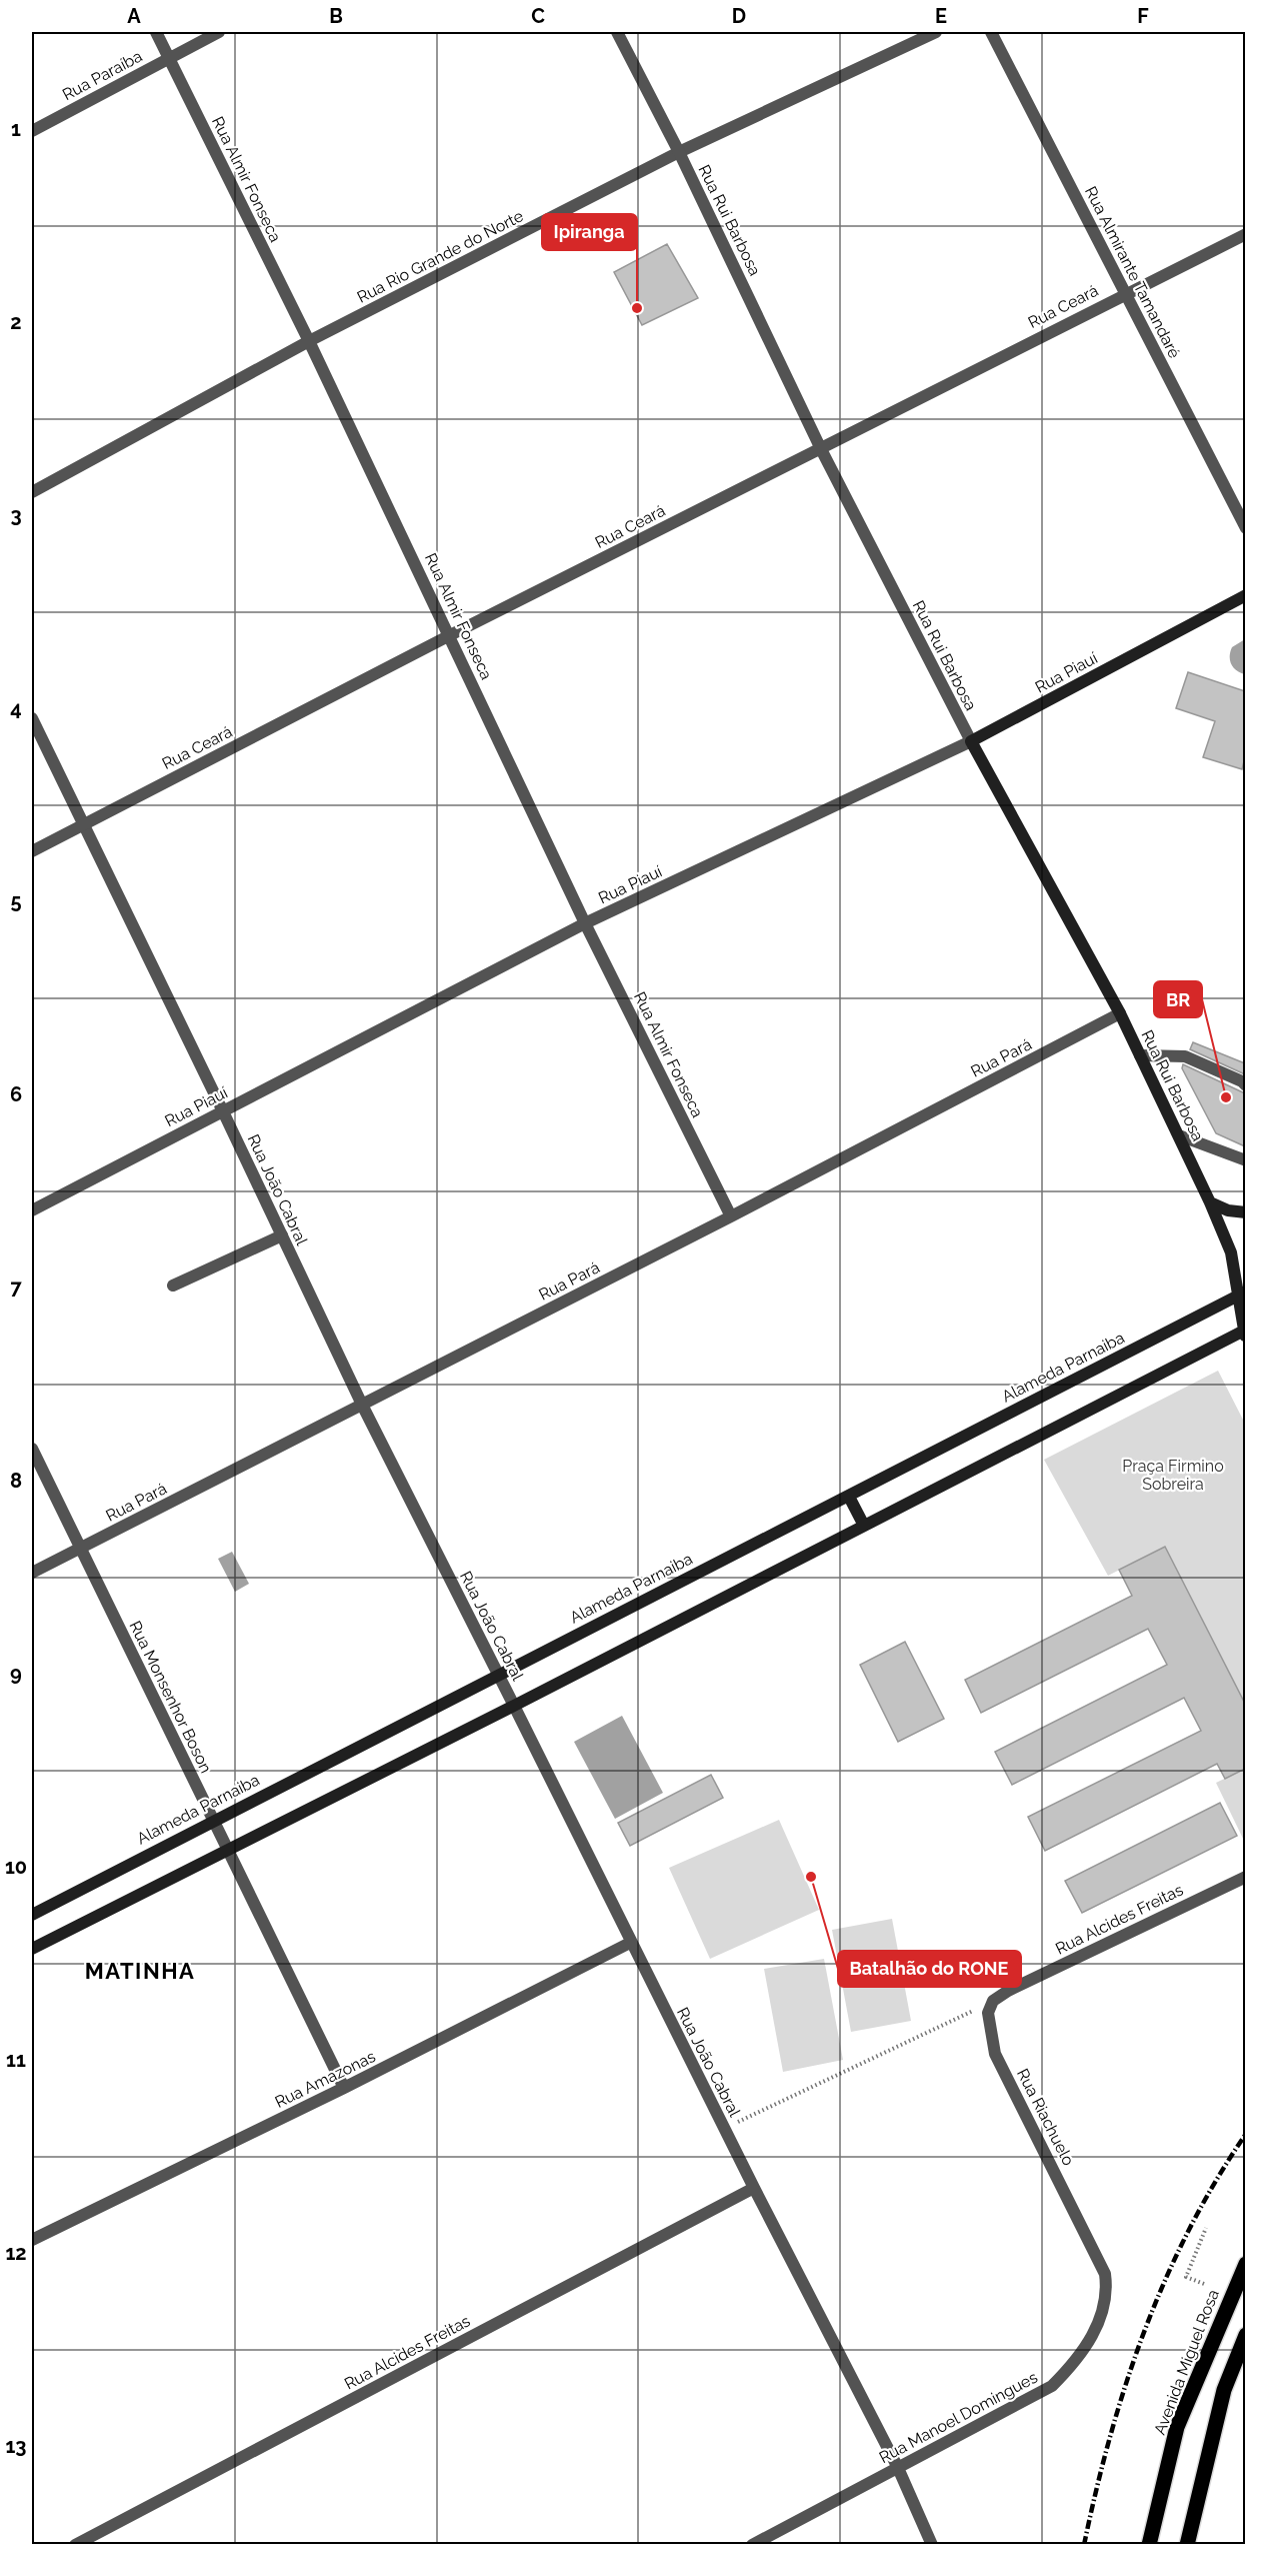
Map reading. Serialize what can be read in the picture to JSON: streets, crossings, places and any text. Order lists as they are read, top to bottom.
{
  "streets": {
    "main road": [
      "Rua Rui Barbosa",
      "Rua Piauí",
      "Alameda Parnaiba",
      "Avenida Miguel Rosa"
    ],
    "street": [
      "Rua Paraíba",
      "Rua Almir Fonseca",
      "Rua Rio Grande do Norte",
      "Rua Almirante Tamandaré",
      "Rua Ceará",
      "Rua Pará",
      "Rua João Cabral",
      "Rua Monsenhor Boson",
      "Rua Alcides Freitas",
      "Rua Amazonas",
      "Rua Riachuelo",
      "Rua Manoel Domingues"
    ]
  },
  "crossings": [
    ["Rua Paraíba", "Rua Almir Fonseca"],
    ["Rua Almir Fonseca", "Rua Rio Grande do Norte"],
    ["Rua Almir Fonseca", "Rua Ceará"],
    ["Rua Almir Fonseca", "Rua Piauí"],
    ["Rua Almir Fonseca", "Rua Pará"],
    ["Rua Rui Barbosa", "Rua Rio Grande do Norte"],
    ["Rua Rui Barbosa", "Rua Ceará"],
    ["Rua Rui Barbosa", "Rua Piauí"],
    ["Rua Rui Barbosa", "Rua Pará"],
    ["Rua Rui Barbosa", "Alameda Parnaiba"],
    ["Rua Almirante Tamandaré", "Rua Ceará"],
    ["Rua Ceará", "Rua João Cabral"],
    ["Rua Piauí", "Rua João Cabral"],
    ["Rua Pará", "Rua João Cabral"],
    ["Rua Pará", "Rua Monsenhor Boson"],
    ["Rua João Cabral", "Alameda Parnaiba"],
    ["Rua João Cabral", "Rua Alcides Freitas"],
    ["Rua João Cabral", "Rua Amazonas"],
    ["Rua João Cabral", "Rua Manoel Domingues"],
    ["Alameda Parnaiba", "Rua Monsenhor Boson"],
    ["Rua Monsenhor Boson", "Rua Amazonas"],
    ["Rua Alcides Freitas", "Rua Riachuelo"],
    ["Rua Riachuelo", "Rua Manoel Domingues"]
  ],
  "districts": ["MATINHA"],
  "parks": ["Praça Firmino Sobreira"],
  "places": ["Ipiranga", "BR", "Batalhão do RONE"],
  "grid": {
    "columns": [
      "A",
      "B",
      "C",
      "D",
      "E",
      "F"
    ],
    "rows": [
      "1",
      "2",
      "3",
      "4",
      "5",
      "6",
      "7",
      "8",
      "9",
      "10",
      "11",
      "12",
      "13"
    ]
  }
}
